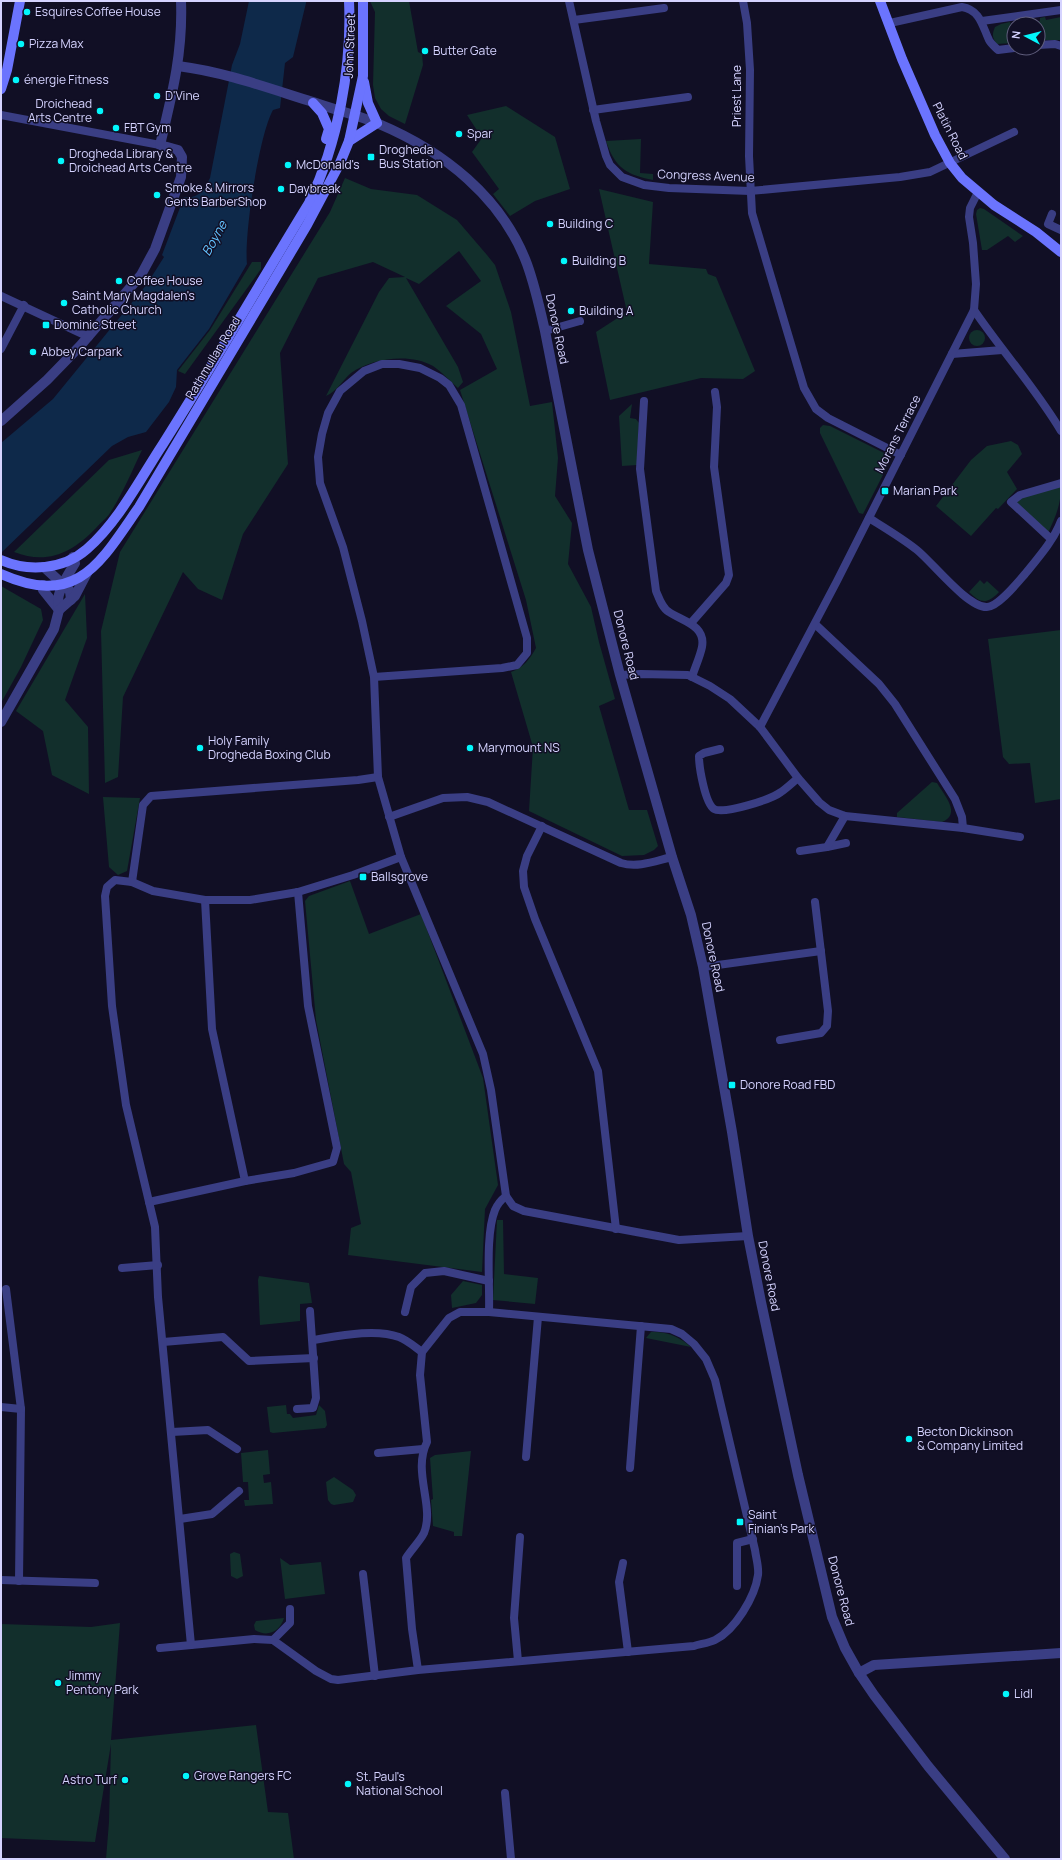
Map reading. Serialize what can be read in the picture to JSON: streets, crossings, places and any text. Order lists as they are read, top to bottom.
{
  "streets": {
    "main road": ["John Street", "Platin Road", "Rathmullan Road"],
    "street": [
      "Priest Lane",
      "Congress Avenue",
      "Donore Road",
      "Morans Terrace"
    ]
  },
  "crossings": [
    ["John Street", "Donore Road"],
    ["John Street", "Rathmullan Road"],
    ["Priest Lane", "Congress Avenue"],
    ["Priest Lane", "Morans Terrace"],
    ["Platin Road", "Congress Avenue"],
    ["Platin Road", "Morans Terrace"],
    ["Donore Road", "Rathmullan Road"]
  ],
  "water": ["Boyne"],
  "places": {
    "other": [
      "Esquires Coffee House",
      "Pizza Max",
      "Butter Gate",
      "énergie Fitness",
      "D'Vine",
      "Droichead Arts Centre",
      "FBT Gym",
      "Spar",
      "Drogheda Library & Droichead Arts Centre",
      "McDonald's",
      "Daybreak",
      "Smoke & Mirrors Gents BarberShop",
      "Building C",
      "Building B",
      "Coffee House",
      "Saint Mary Magdalen's Catholic Church",
      "Building A",
      "Abbey Carpark",
      "Holy Family Drogheda Boxing Club",
      "Marymount NS",
      "Becton Dickinson & Company Limited",
      "Jimmy Pentony Park",
      "Lidl",
      "Grove Rangers FC",
      "Astro Turf",
      "St. Paul's National School"
    ],
    "transit": [
      "Drogheda Bus Station",
      "Dominic Street",
      "Marian Park",
      "Ballsgrove",
      "Donore Road FBD",
      "Saint Finian's Park"
    ]
  },
  "north": "left"
}
